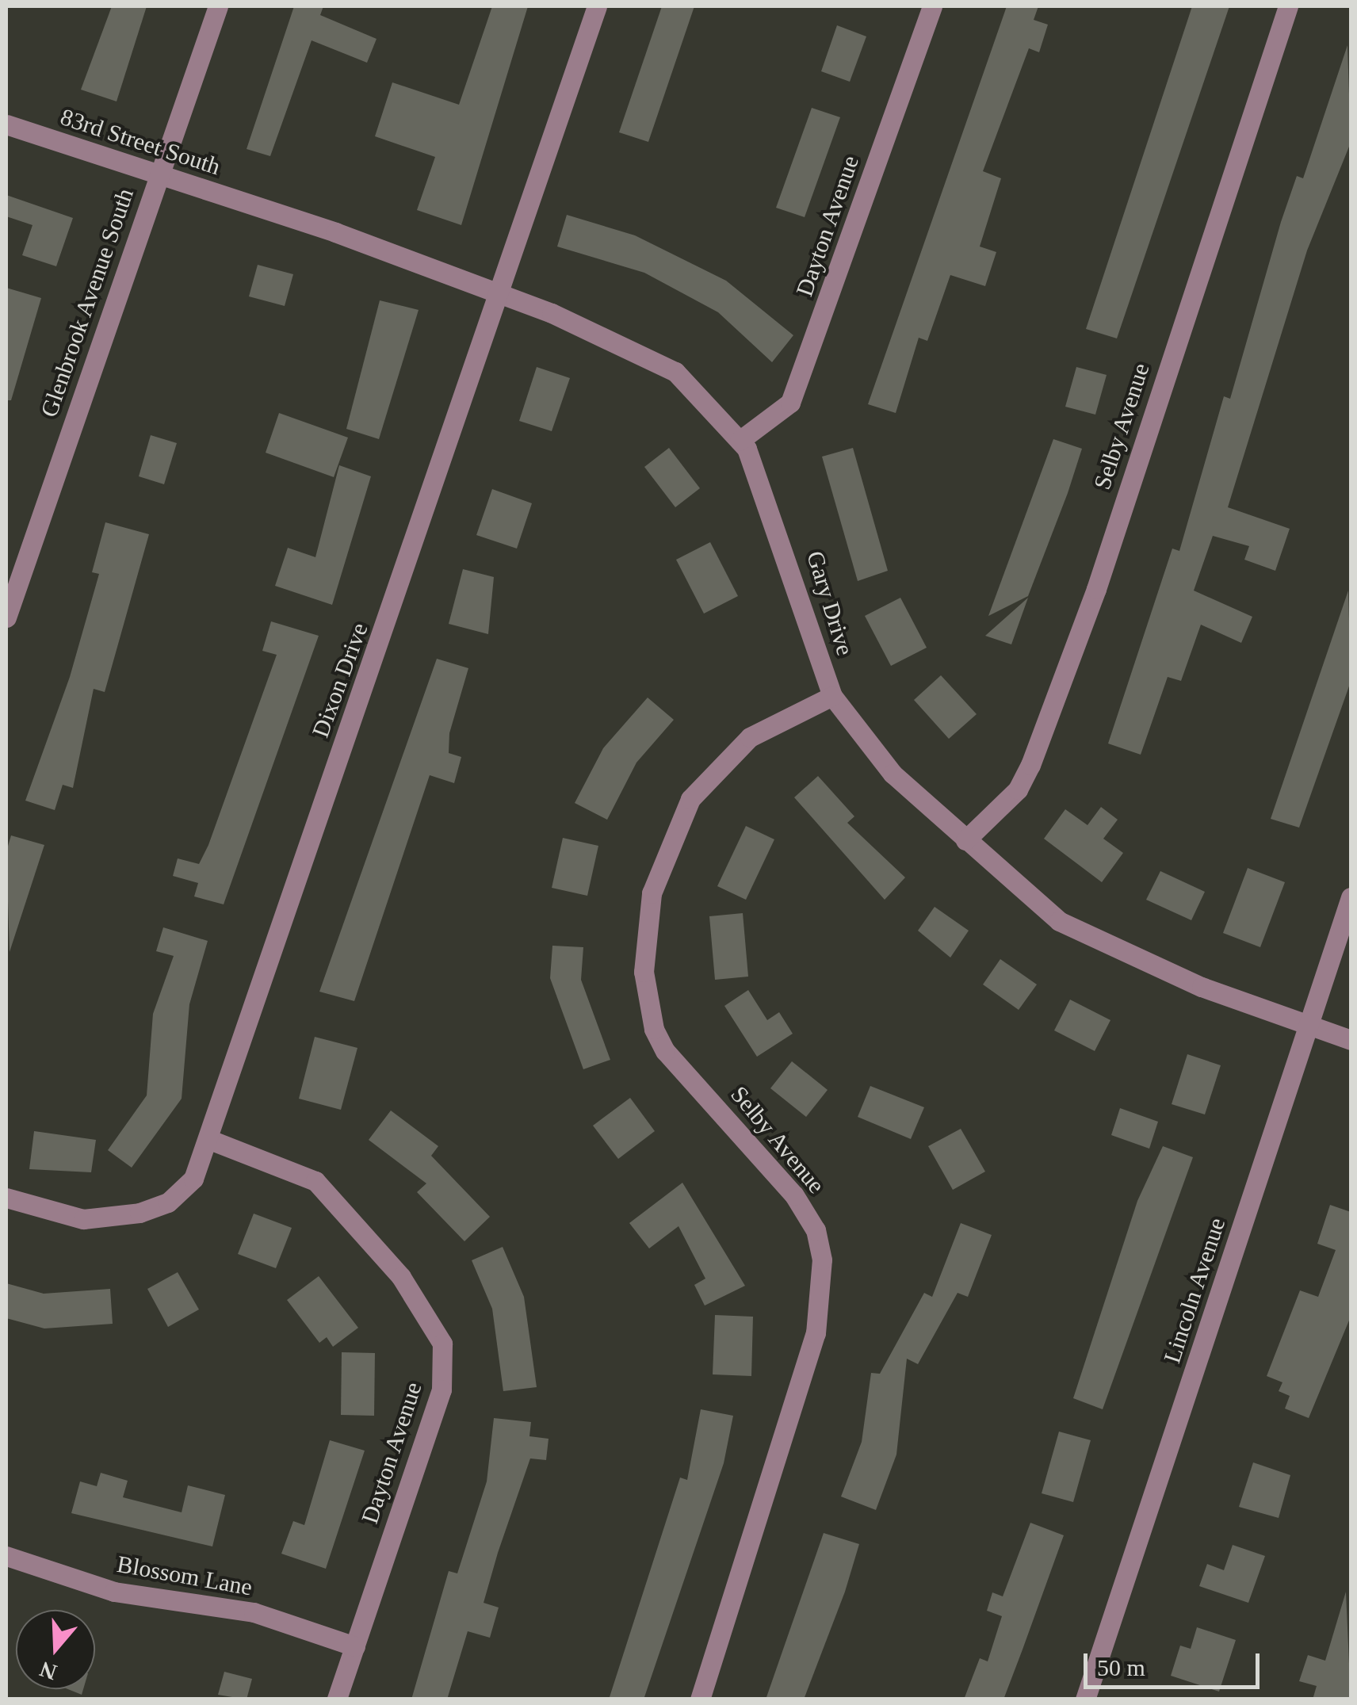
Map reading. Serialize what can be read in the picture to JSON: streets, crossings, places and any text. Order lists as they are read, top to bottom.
{
  "streets": {
    "street": [
      "83rd Street South",
      "Dayton Avenue",
      "Glenbrook Avenue South",
      "Selby Avenue",
      "Gary Drive",
      "Dixon Drive",
      "Lincoln Avenue",
      "Blossom Lane"
    ]
  },
  "crossings": [
    ["83rd Street South", "Glenbrook Avenue South"],
    ["83rd Street South", "Gary Drive"],
    ["Dayton Avenue", "Gary Drive"],
    ["Dayton Avenue", "Dixon Drive"],
    ["Dayton Avenue", "Blossom Lane"],
    ["Selby Avenue", "Gary Drive"],
    ["Gary Drive", "Dixon Drive"],
    ["Gary Drive", "Lincoln Avenue"]
  ],
  "scale_bar": "50 m",
  "north": "bottom"
}
